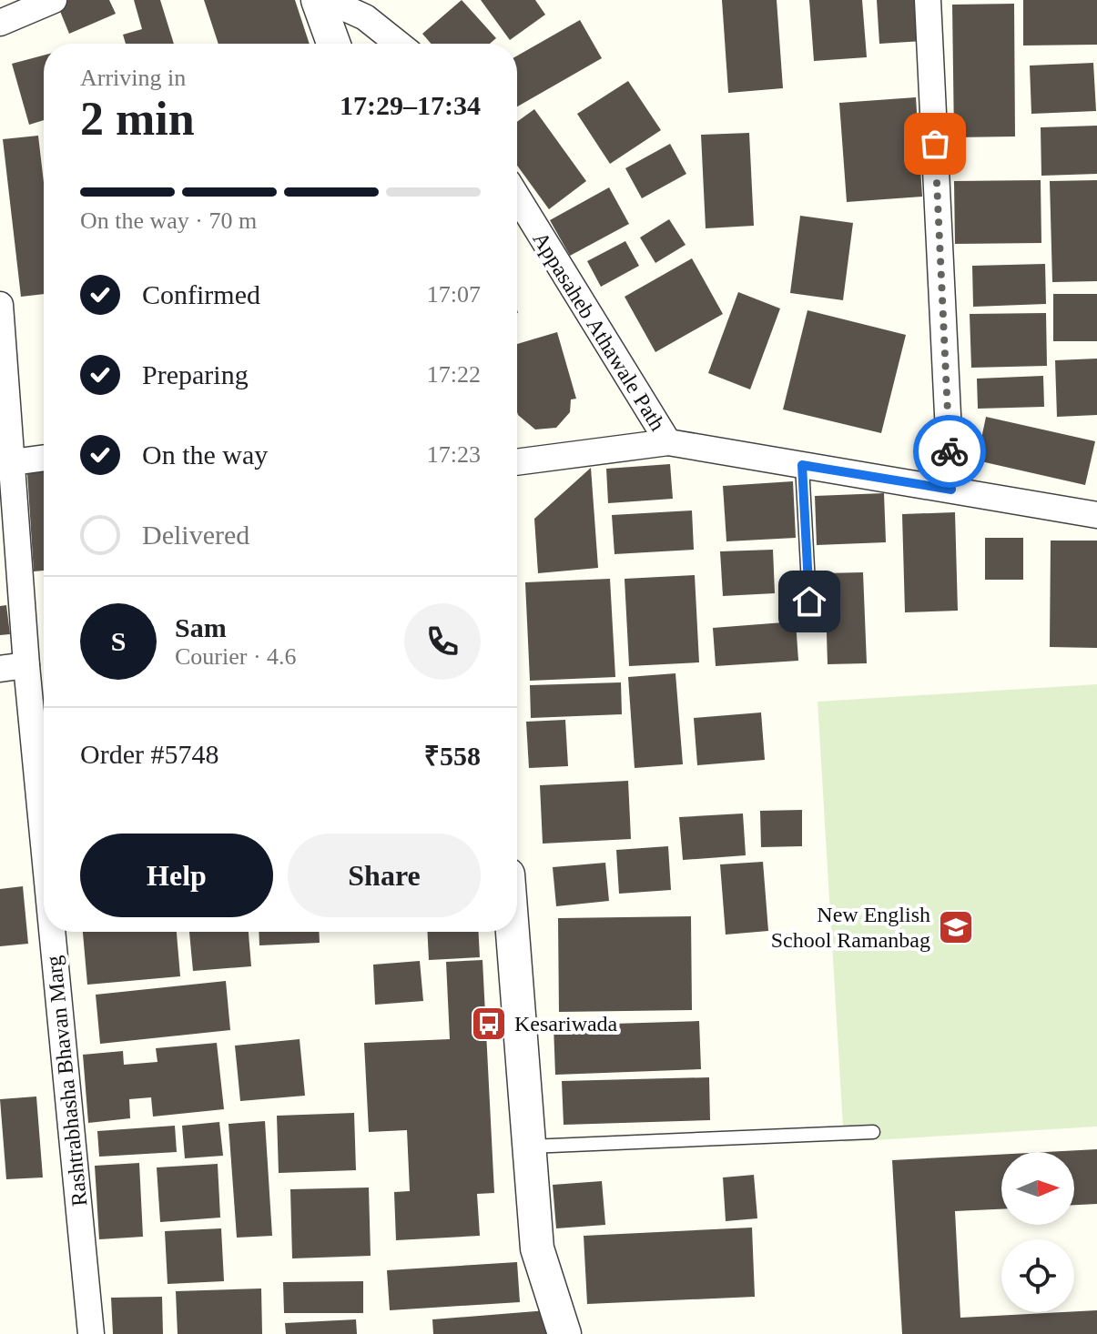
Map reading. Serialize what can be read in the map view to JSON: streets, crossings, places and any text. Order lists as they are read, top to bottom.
{
  "streets": {
    "street": ["Appasaheb Athawale Path", "Rashtrabhasha Bhavan Marg"]
  },
  "places": {
    "school or university": ["New English School Ramanbag"],
    "bus stop": ["Kesariwada"]
  },
  "north": "right",
  "page": {
    "heading": ["2 min", "Arriving in", "17:29–17:34"],
    "panel": [
      "Sam",
      "Courier · 4.6",
      "Order #5748",
      "₹558"
    ],
    "bar": "On the way · 70 m",
    "list": [
      ["Confirmed", "17:07"],
      ["Preparing", "17:22"],
      ["On the way", "17:23"],
      "Delivered"
    ],
    "round": "S",
    "buttons": ["Help", "Share"]
  }
}
